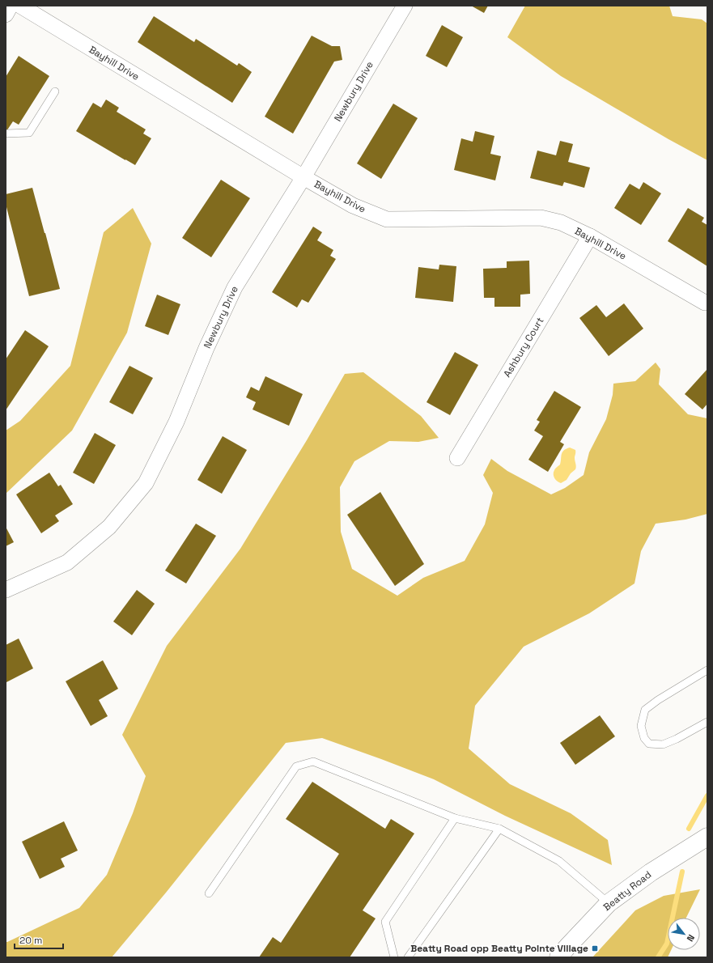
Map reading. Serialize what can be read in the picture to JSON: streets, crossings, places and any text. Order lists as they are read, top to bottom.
{
  "streets": {
    "street": [
      "Bayhill Drive",
      "Newbury Drive",
      "Ashbury Court",
      "Beatty Road"
    ]
  },
  "crossings": [
    ["Bayhill Drive", "Newbury Drive"],
    ["Bayhill Drive", "Ashbury Court"]
  ],
  "places": {
    "transit": ["Beatty Road opp Beatty Pointe Village"]
  },
  "scale_bar": "20 m",
  "north": "bottom right"
}
